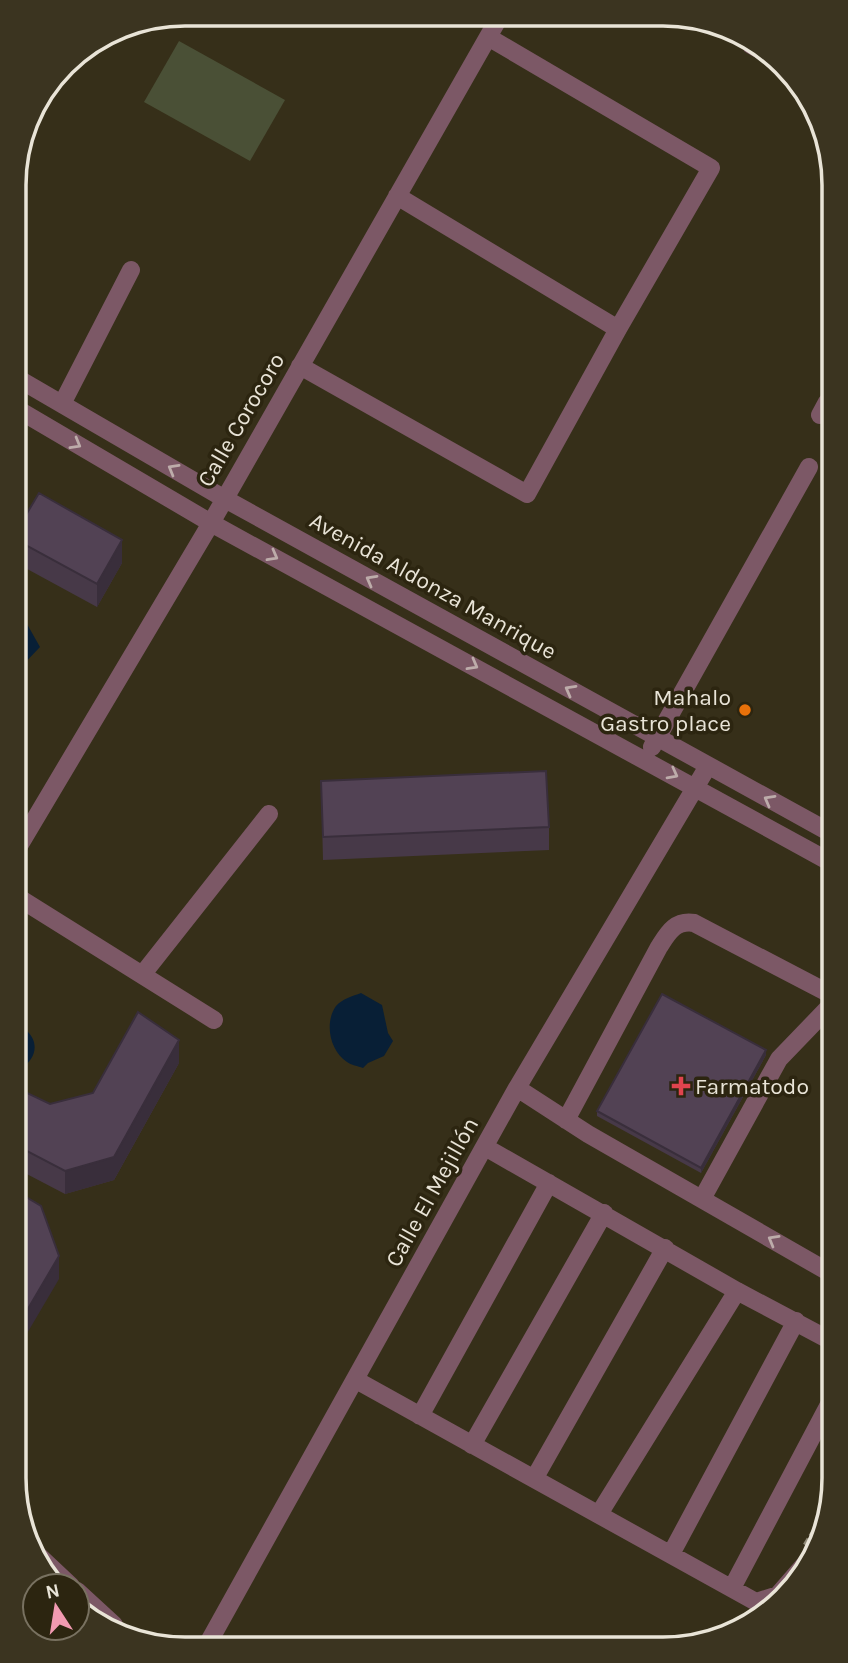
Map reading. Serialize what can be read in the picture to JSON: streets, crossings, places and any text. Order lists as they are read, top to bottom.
{
  "streets": {
    "street": ["Calle Corocoro", "Avenida Aldonza Manrique", "Calle El Mejillón"]
  },
  "crossings": [
    ["Calle Corocoro", "Avenida Aldonza Manrique"],
    ["Avenida Aldonza Manrique", "Calle El Mejillón"]
  ],
  "places": {
    "other": ["Mahalo Gastro place"],
    "health": ["Farmatodo"]
  },
  "north": "top"
}
